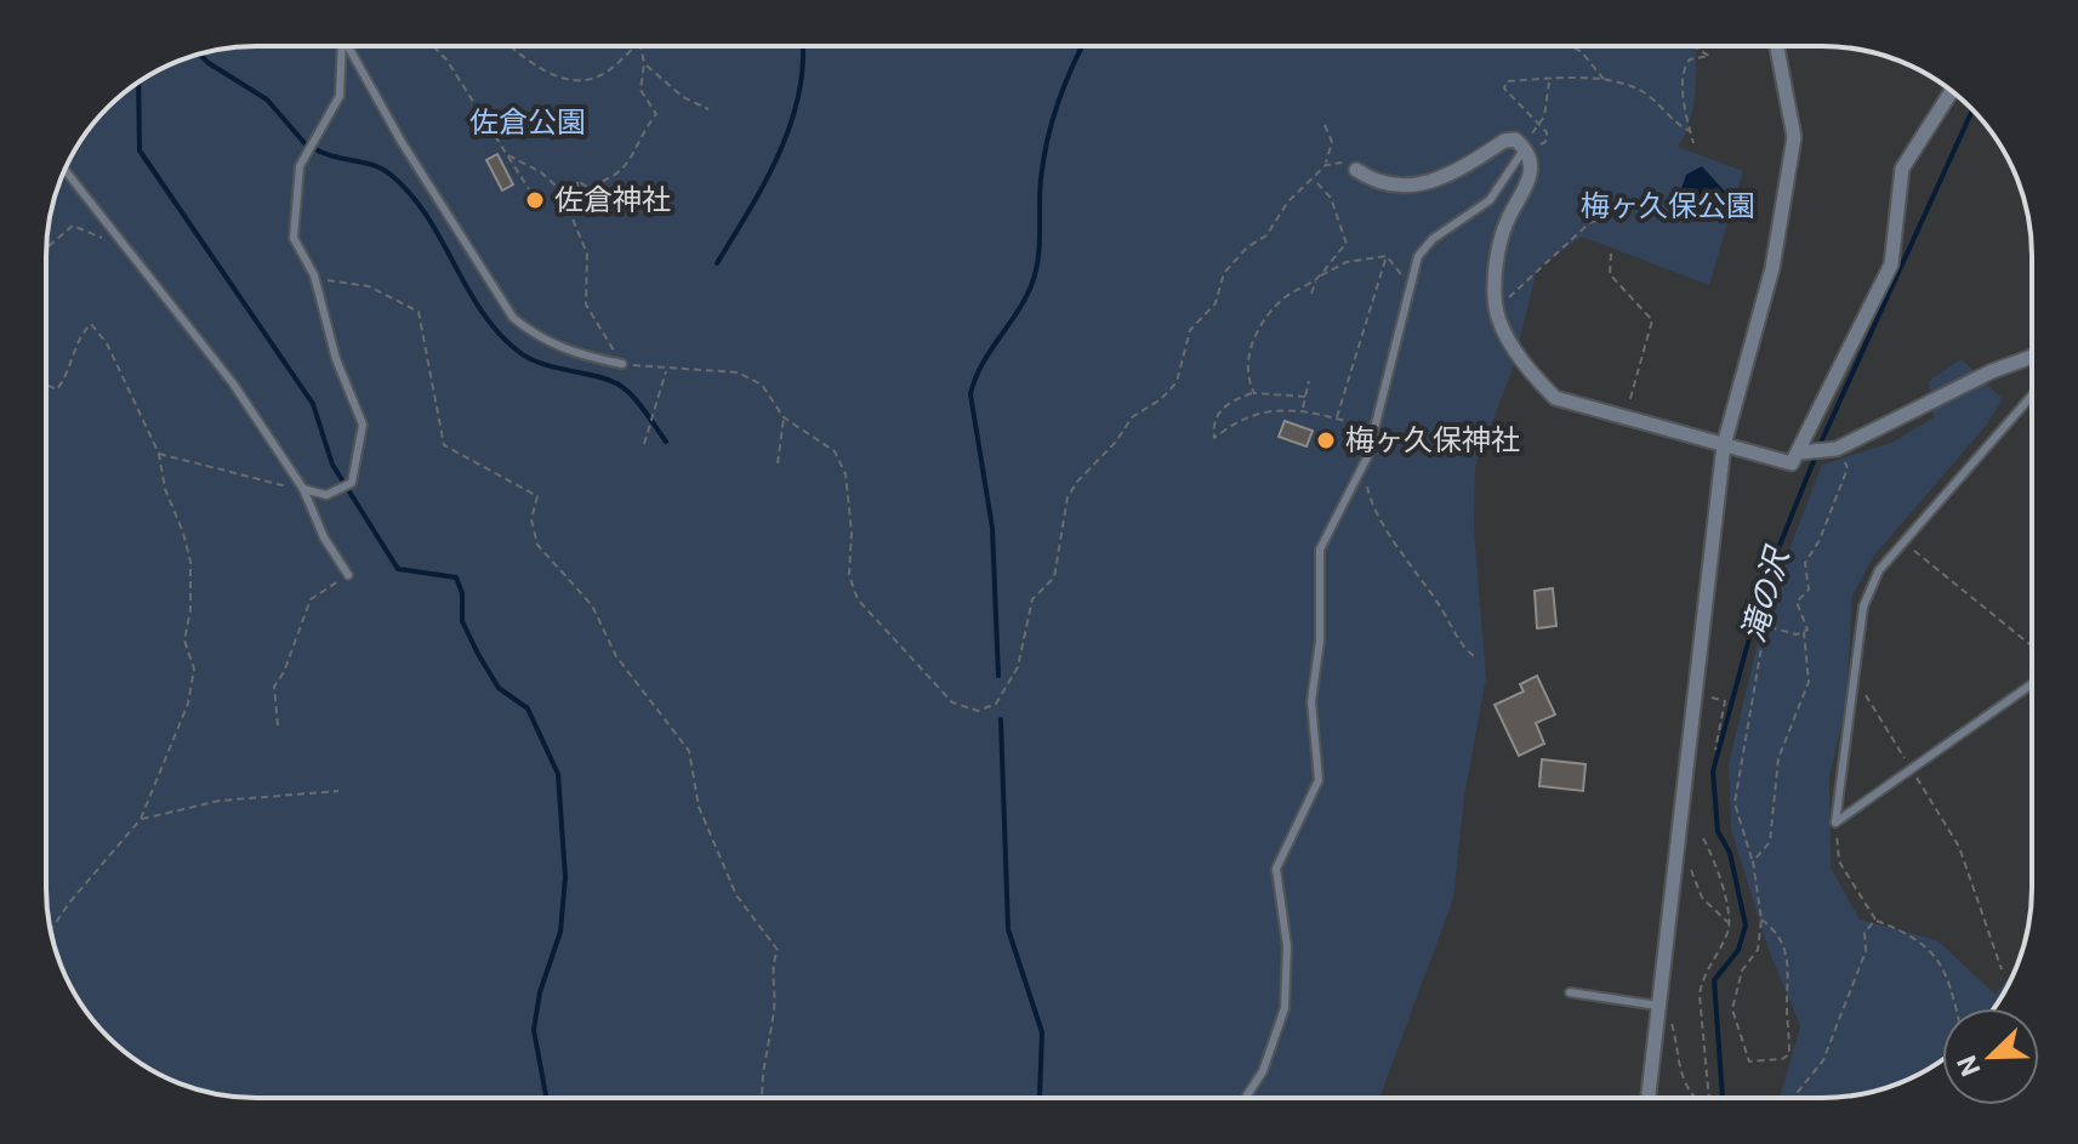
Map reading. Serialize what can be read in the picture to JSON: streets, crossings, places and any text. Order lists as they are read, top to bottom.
{
  "water": ["滝の沢"],
  "parks": ["佐倉公園", "梅ヶ久保公園"],
  "places": ["佐倉神社", "梅ヶ久保神社"],
  "north": "bottom left"
}
